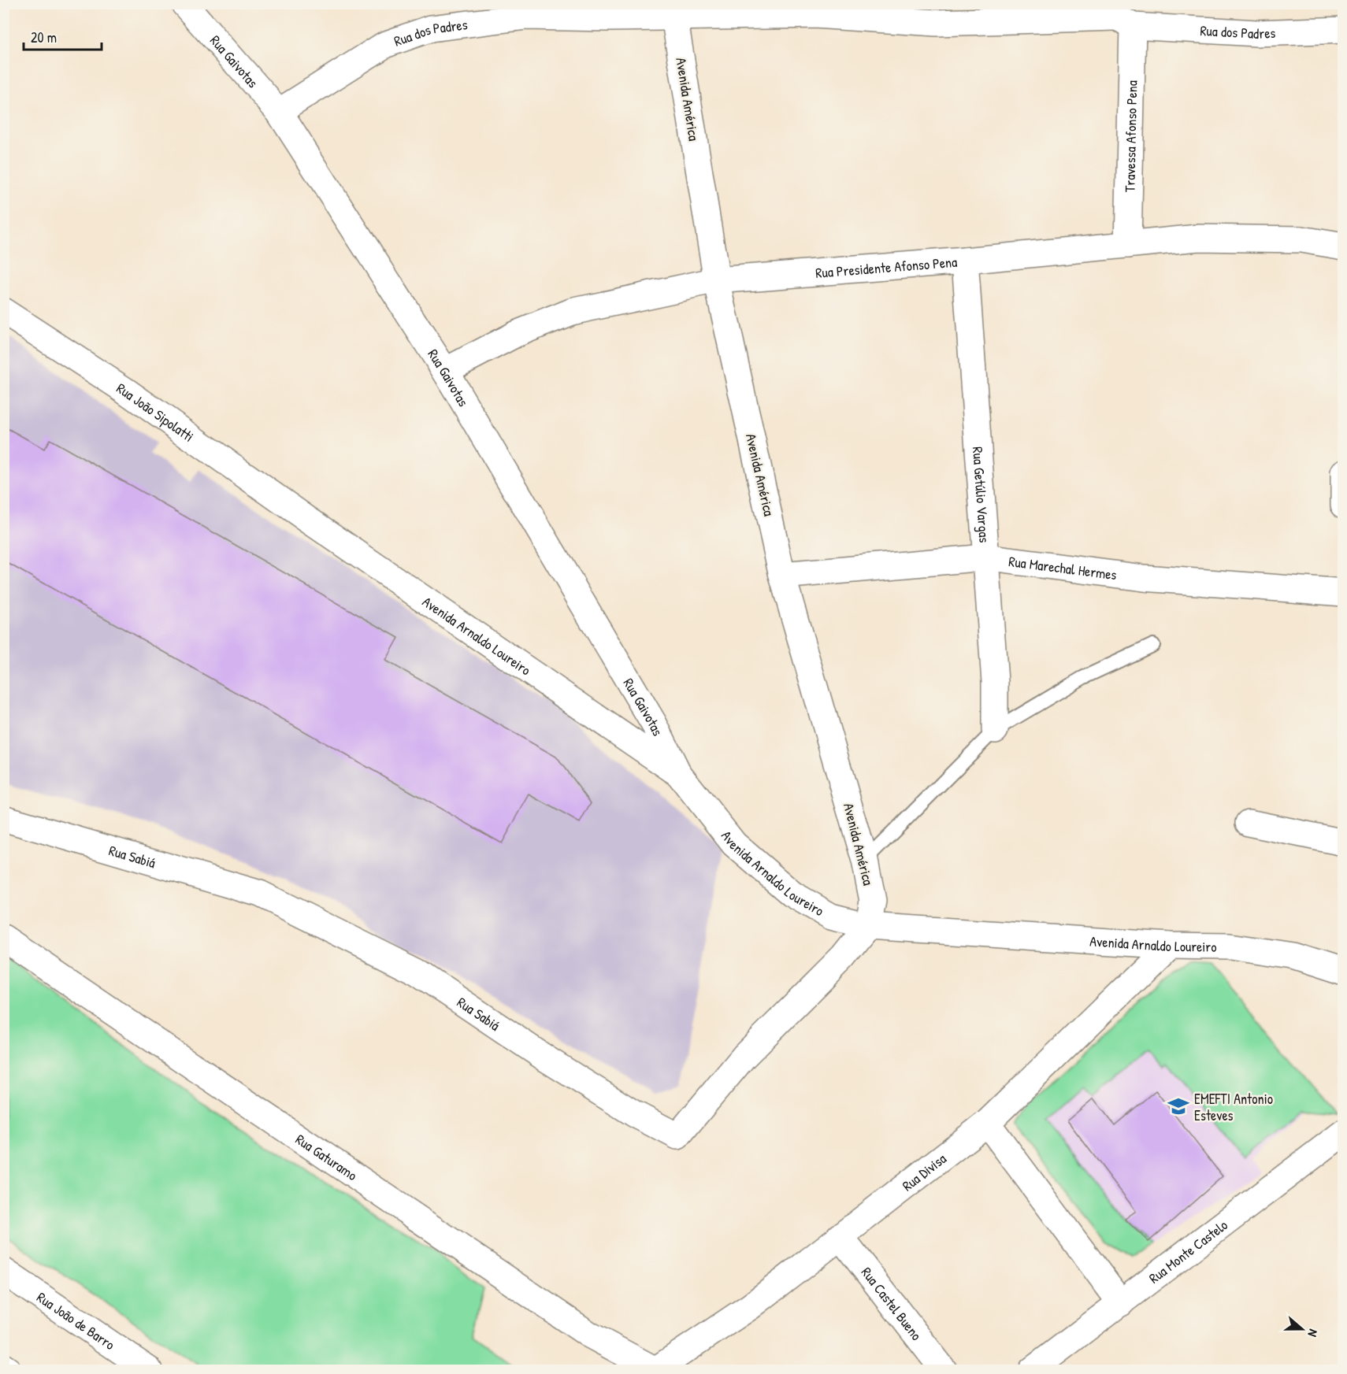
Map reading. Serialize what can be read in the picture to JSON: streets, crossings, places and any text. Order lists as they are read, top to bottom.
{
  "streets": {
    "street": [
      "Rua dos Padres",
      "Rua Gaivotas",
      "Avenida América",
      "Travessa Afonso Pena",
      "Rua Presidente Afonso Pena",
      "Rua João Sipolatti",
      "Rua Getúlio Vargas",
      "Rua Marechal Hermes",
      "Avenida Arnaldo Loureiro",
      "Rua Sabiá",
      "Rua Gaturamo",
      "Rua Divisa",
      "Rua Monte Castelo",
      "Rua Castel Bueno",
      "Rua João de Barro"
    ]
  },
  "crossings": [
    ["Rua dos Padres", "Rua Gaivotas"],
    ["Rua dos Padres", "Avenida América"],
    ["Rua dos Padres", "Travessa Afonso Pena"],
    ["Rua Gaivotas", "Rua Presidente Afonso Pena"],
    ["Rua Gaivotas", "Avenida Arnaldo Loureiro"],
    ["Avenida América", "Rua Presidente Afonso Pena"],
    ["Avenida América", "Rua Marechal Hermes"],
    ["Avenida América", "Avenida Arnaldo Loureiro"],
    ["Avenida América", "Rua Sabiá"],
    ["Travessa Afonso Pena", "Rua Presidente Afonso Pena"],
    ["Rua Presidente Afonso Pena", "Rua Getúlio Vargas"],
    ["Rua João Sipolatti", "Avenida Arnaldo Loureiro"],
    ["Rua Getúlio Vargas", "Rua Marechal Hermes"],
    ["Avenida Arnaldo Loureiro", "Rua Sabiá"],
    ["Avenida Arnaldo Loureiro", "Rua Divisa"],
    ["Rua Gaturamo", "Rua Divisa"],
    ["Rua Divisa", "Rua Castel Bueno"]
  ],
  "places": {
    "school or university": ["EMEFTI Antonio Esteves"]
  },
  "scale_bar": "20 m",
  "north": "right"
}
